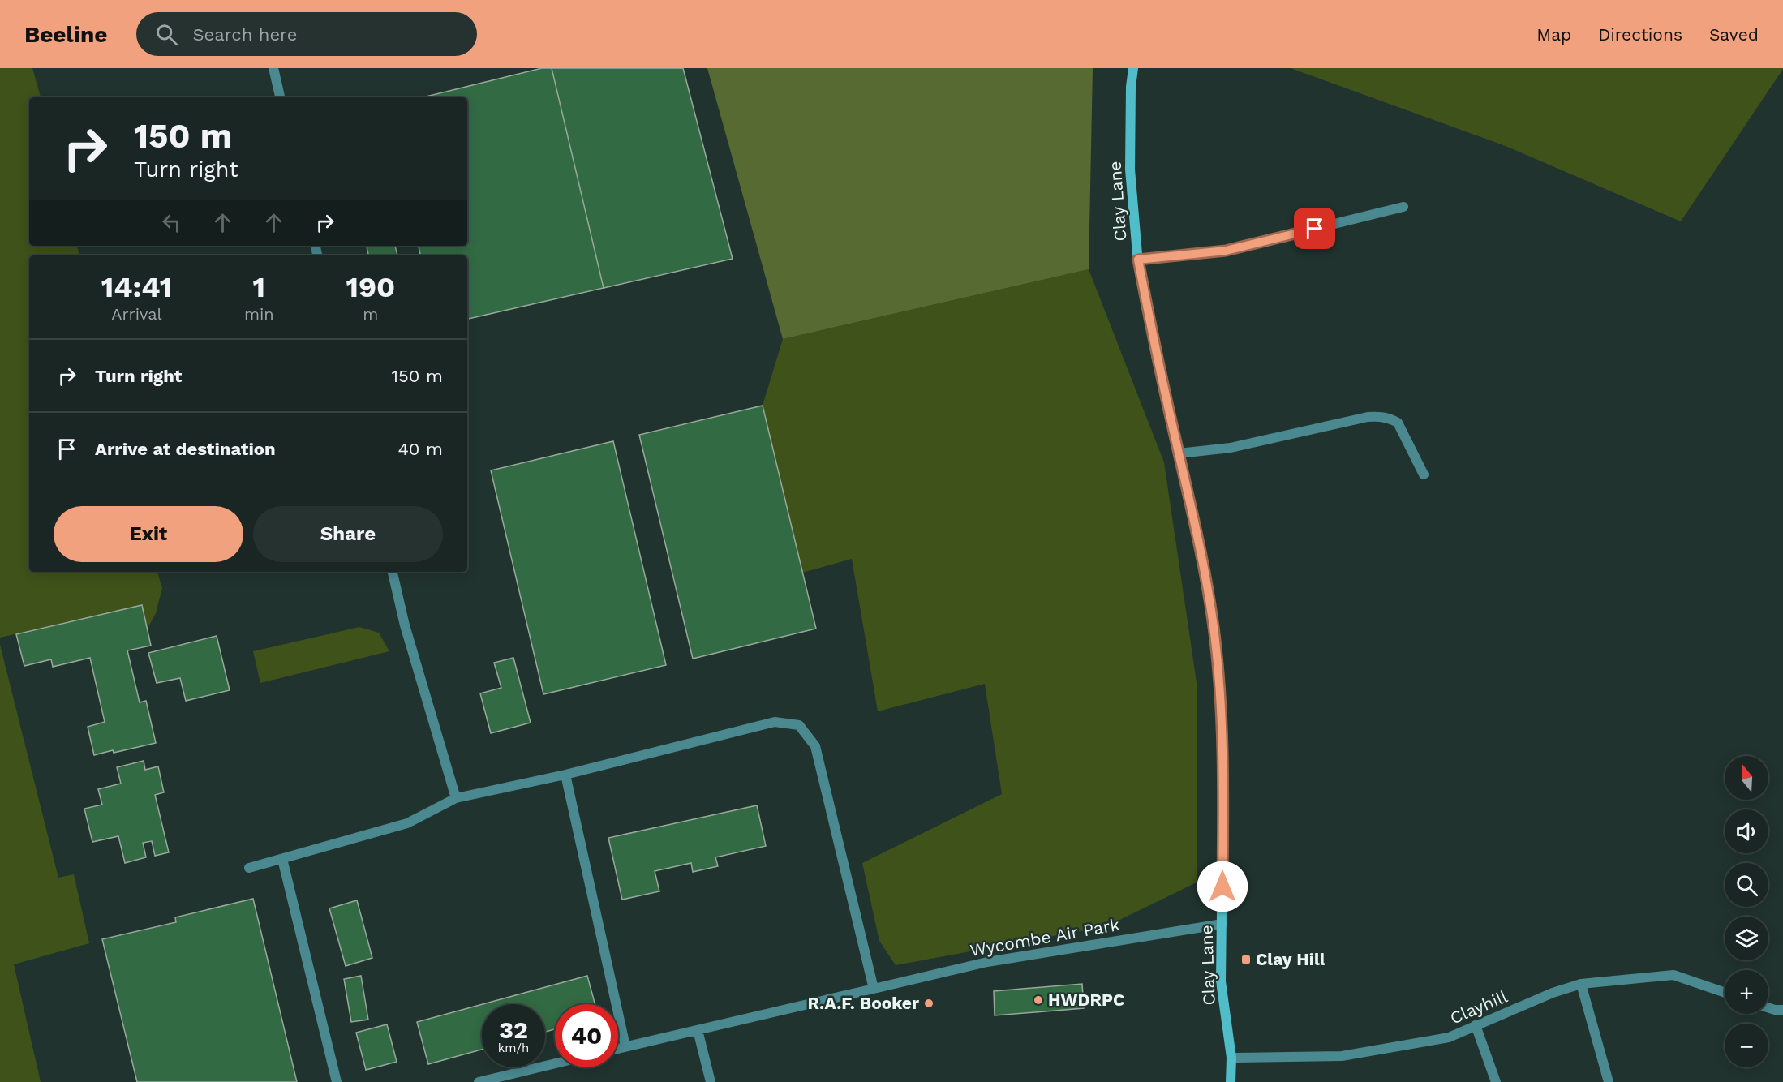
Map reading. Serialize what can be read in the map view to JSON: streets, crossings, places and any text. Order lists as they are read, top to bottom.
{
  "streets": {
    "street": ["Clay Lane", "Wycombe Air Park", "Clayhill"]
  },
  "crossings": [
    ["Clay Lane", "Wycombe Air Park"],
    ["Clay Lane", "Clayhill"]
  ],
  "places": {
    "transit": ["Clay Hill"],
    "other": ["HWDRPC", "R.A.F. Booker"]
  },
  "north": "top",
  "page": {
    "header": "Beeline",
    "search": "Search here",
    "nav": ["Map", "Directions", "Saved"],
    "turn": ["150 m", "Turn right"],
    "eta": [
      "14:41",
      "Arrival",
      "1",
      "min",
      "190",
      "m"
    ],
    "list": [
      {
        "name": "Turn right",
        "value": "150 m"
      },
      {
        "name": "Arrive at destination",
        "value": "40 m"
      }
    ],
    "buttons": ["Exit", "Share"],
    "map_buttons": ["+", "−"],
    "speed": "32 km/h",
    "limit": "40"
  }
}
